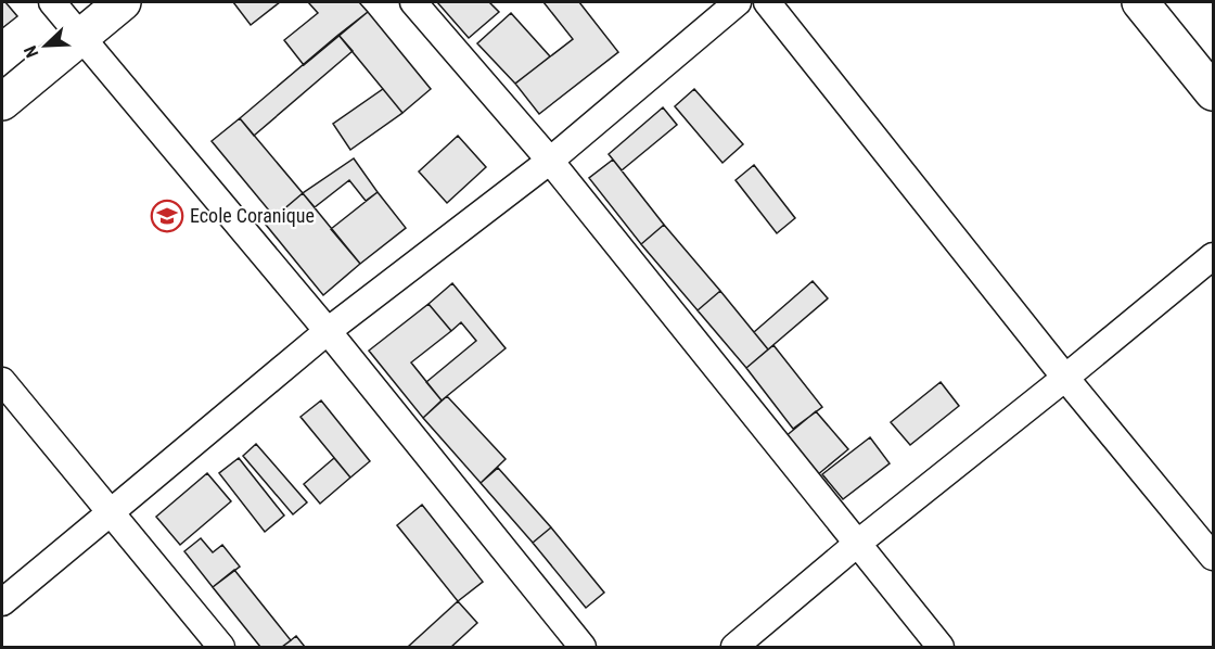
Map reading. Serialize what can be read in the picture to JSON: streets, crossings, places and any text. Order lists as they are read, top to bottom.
{
  "places": {
    "school or university": ["Ecole Coranique"]
  },
  "north": "bottom left"
}
